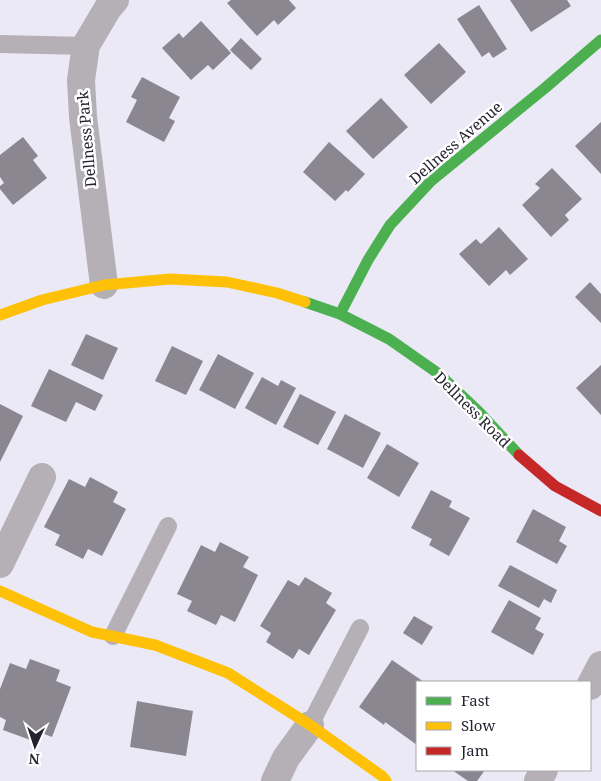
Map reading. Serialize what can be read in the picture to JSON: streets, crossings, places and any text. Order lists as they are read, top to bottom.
{
  "streets": {
    "street": ["Dellness Park", "Dellness Avenue", "Dellness Road"]
  },
  "crossings": [
    ["Dellness Park", "Dellness Road"],
    ["Dellness Avenue", "Dellness Road"]
  ],
  "legend": ["Fast", "Slow", "Jam"],
  "north": "bottom"
}
